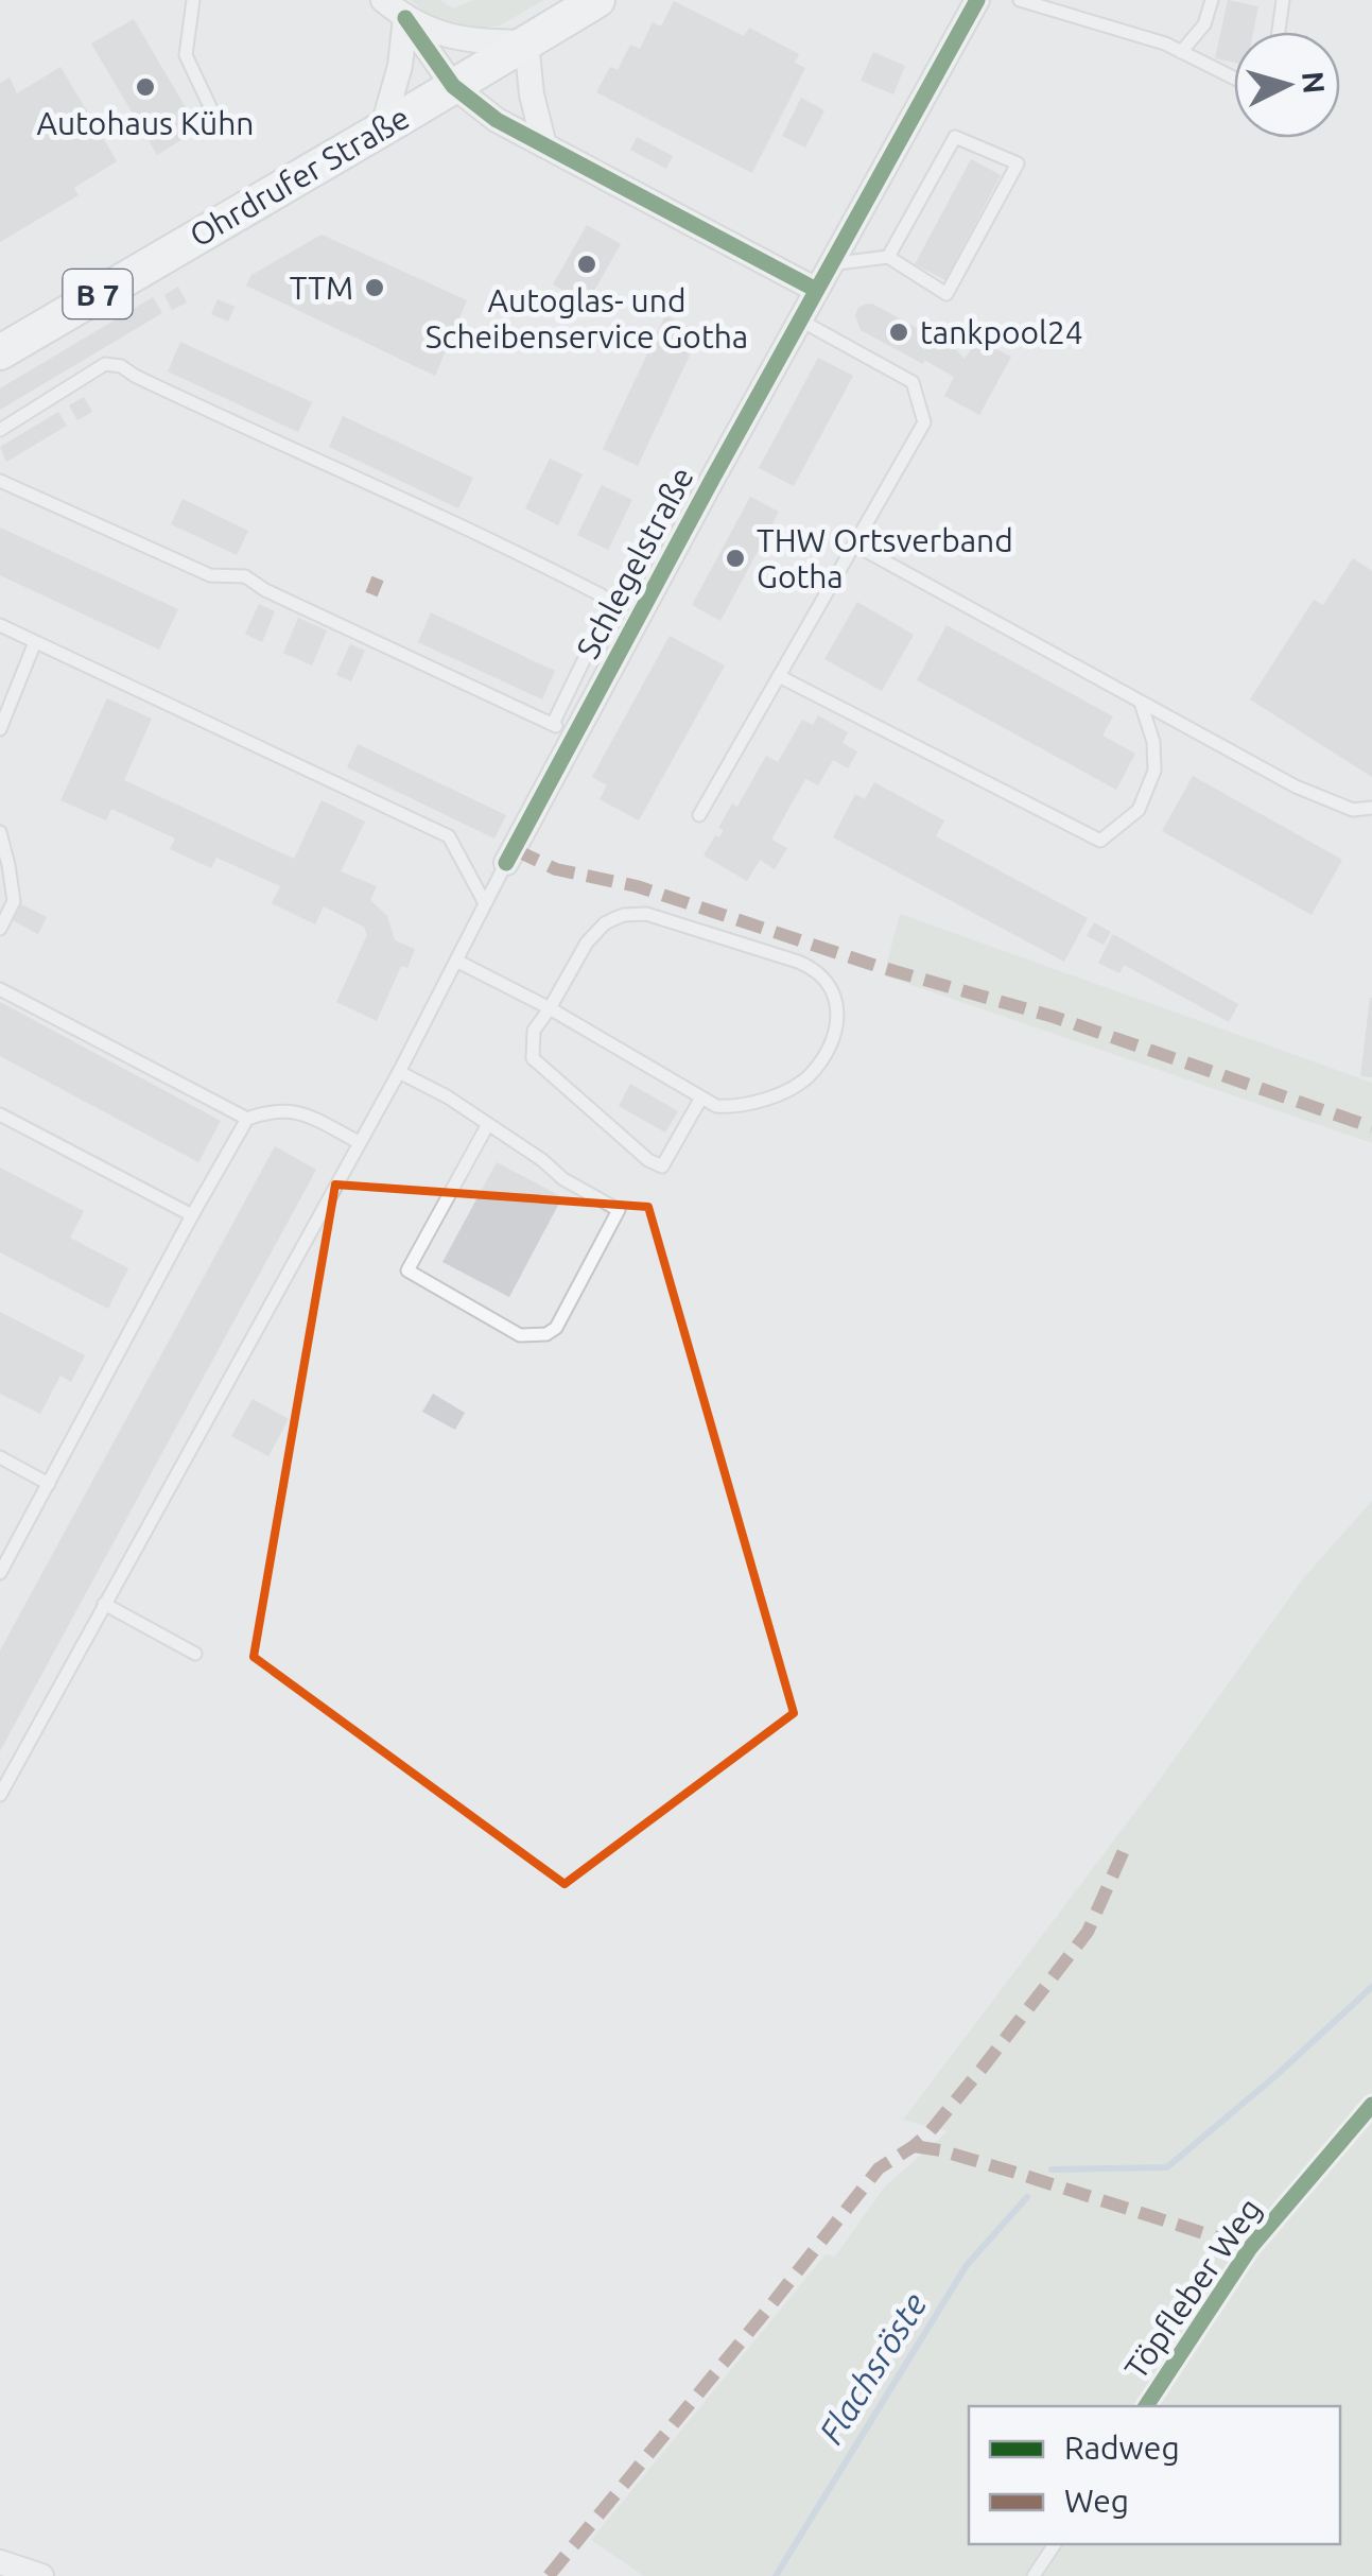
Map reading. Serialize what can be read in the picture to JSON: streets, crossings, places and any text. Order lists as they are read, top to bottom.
{
  "streets": {
    "main road": ["Ohrdrufer Straße", "B 7"],
    "street": ["Schlegelstraße"],
    "lane": ["Töpfleber Weg"]
  },
  "water": ["Flachsröste"],
  "places": [
    "Autohaus Kühn",
    "Autoglas- und Scheibenservice Gotha",
    "TTM",
    "tankpool24",
    "THW Ortsverband Gotha"
  ],
  "legend": ["Radweg", "Weg"],
  "north": "right"
}
